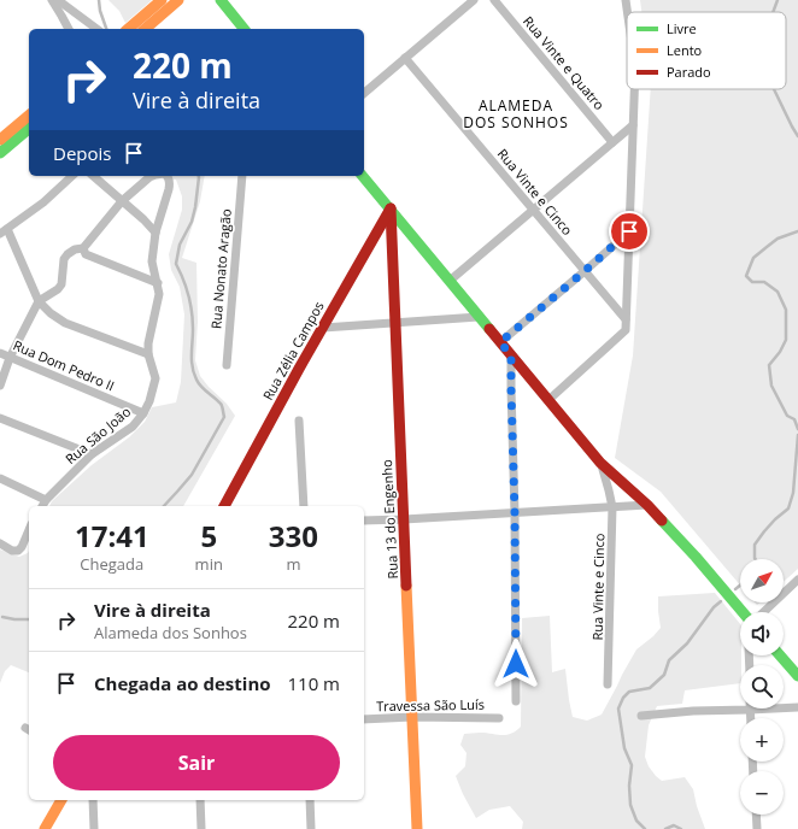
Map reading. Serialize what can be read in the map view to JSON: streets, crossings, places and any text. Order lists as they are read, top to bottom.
{
  "streets": {
    "street": [
      "Rua Vinte e Quatro",
      "Rua Vinte e Cinco",
      "Rua Nonato Aragão",
      "Rua Zélia Campos",
      "Rua Dom Pedro II",
      "Rua São João",
      "Rua 13 do Engenho",
      "Travessa São Luís"
    ]
  },
  "crossings": [
    ["Rua Zélia Campos", "Rua 13 do Engenho"],
    ["Rua Dom Pedro II", "Rua São João"],
    ["Rua 13 do Engenho", "Travessa São Luís"]
  ],
  "districts": ["ALAMEDA DOS SONHOS"],
  "legend": ["Livre", "Lento", "Parado"],
  "north": "top right",
  "page": {
    "turn": ["220 m", "Vire à direita"],
    "then": "Depois",
    "eta": [
      "17:41",
      "Chegada",
      "5",
      "min",
      "330",
      "m"
    ],
    "map_buttons": ["+", "−"],
    "list": [
      {
        "name": "Vire à direita",
        "note": "Alameda dos Sonhos",
        "value": "220 m"
      },
      {
        "name": "Chegada ao destino",
        "value": "110 m"
      }
    ],
    "buttons": "Sair"
  }
}
